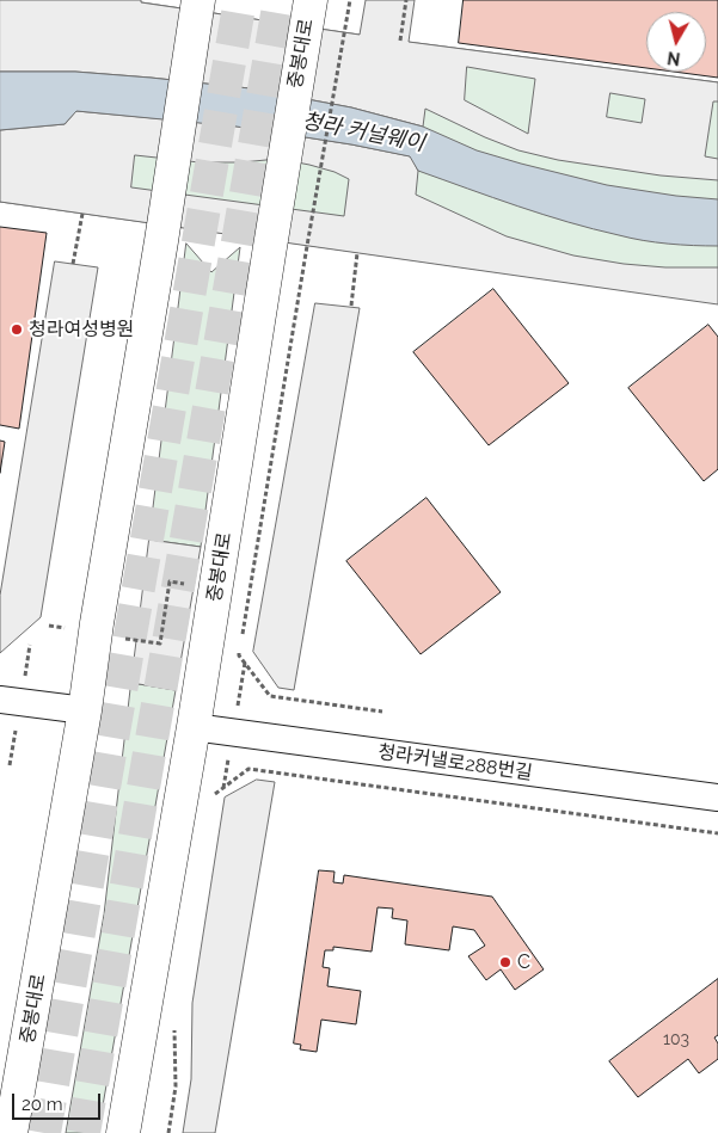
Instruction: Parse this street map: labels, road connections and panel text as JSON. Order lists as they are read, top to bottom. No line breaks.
{"streets":{"main road":["중봉대로"],"street":["청라커낼로288번길"]},"crossings":[["중봉대로","청라커낼로288번길"]],"water":["청라 커널웨이"],"places":["청라여성병원","C"],"house_numbers":["103"],"scale_bar":"20 m","north":"bottom"}
